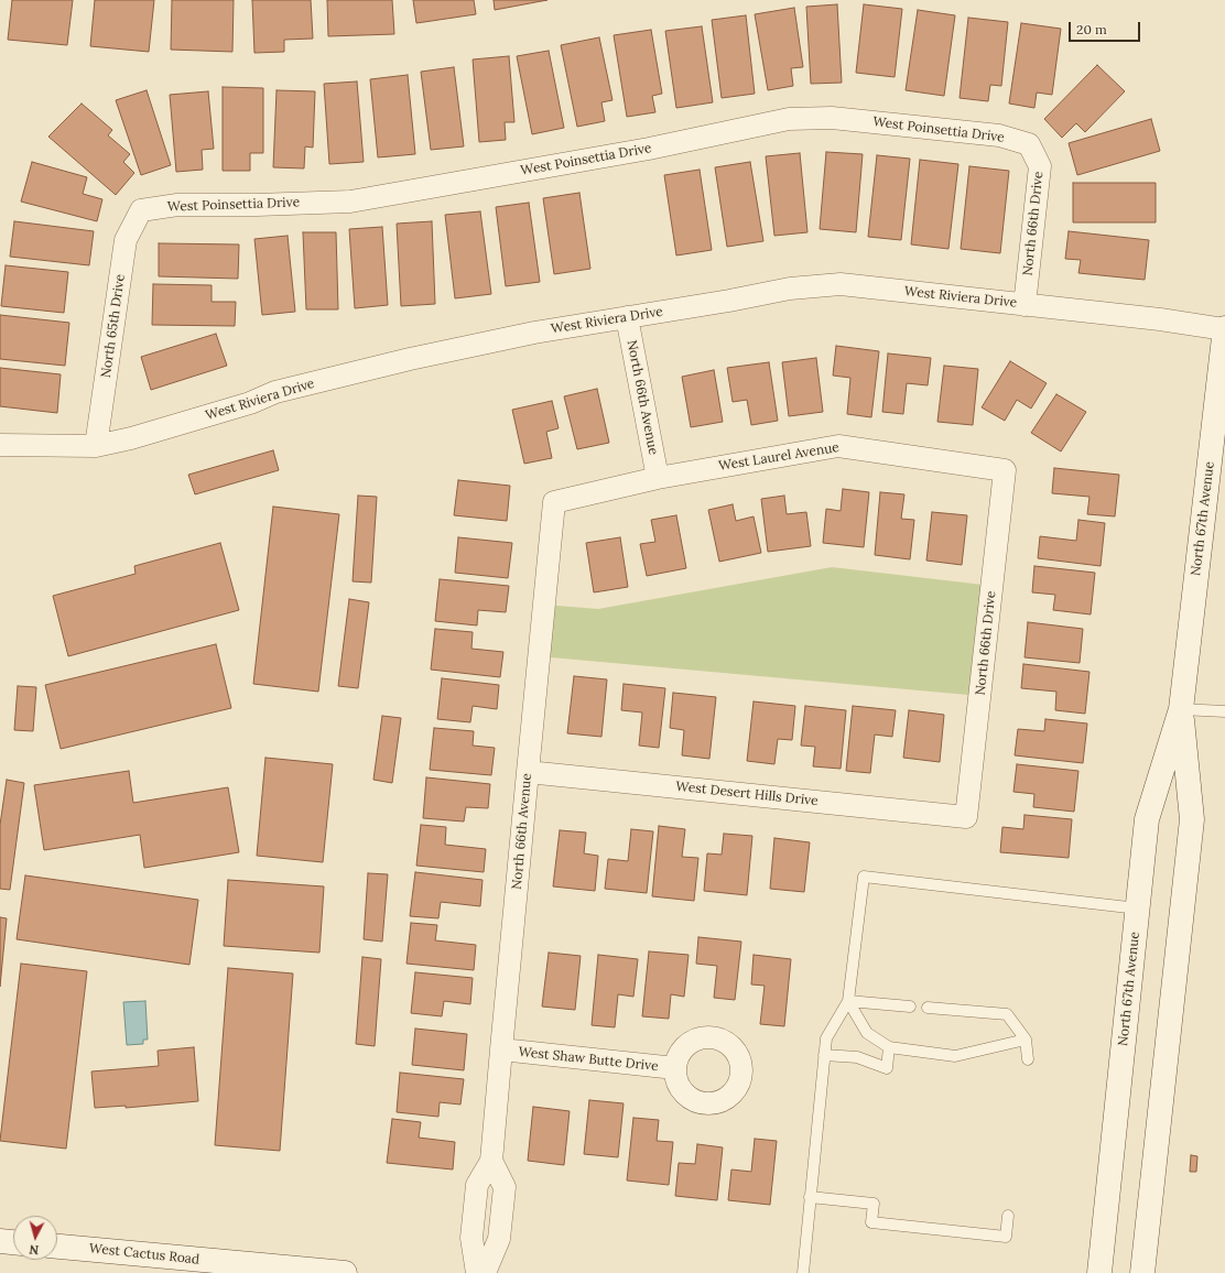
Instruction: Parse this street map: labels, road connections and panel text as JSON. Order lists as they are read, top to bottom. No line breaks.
{"streets":{"main road":["North 67th Avenue","West Cactus Road"],"street":["West Poinsettia Drive","North 66th Drive","West Riviera Drive","North 65th Drive","North 66th Avenue","West Laurel Avenue","West Desert Hills Drive","West Shaw Butte Drive"]},"crossings":[["West Poinsettia Drive","North 66th Drive"],["West Poinsettia Drive","North 65th Drive"],["North 66th Drive","West Riviera Drive"],["North 66th Drive","West Laurel Avenue"],["North 66th Drive","West Desert Hills Drive"],["West Riviera Drive","North 65th Drive"],["West Riviera Drive","North 66th Avenue"],["West Riviera Drive","North 67th Avenue"],["North 66th Avenue","West Laurel Avenue"],["North 66th Avenue","West Desert Hills Drive"],["North 66th Avenue","West Shaw Butte Drive"]],"scale_bar":"20 m","north":"bottom"}
